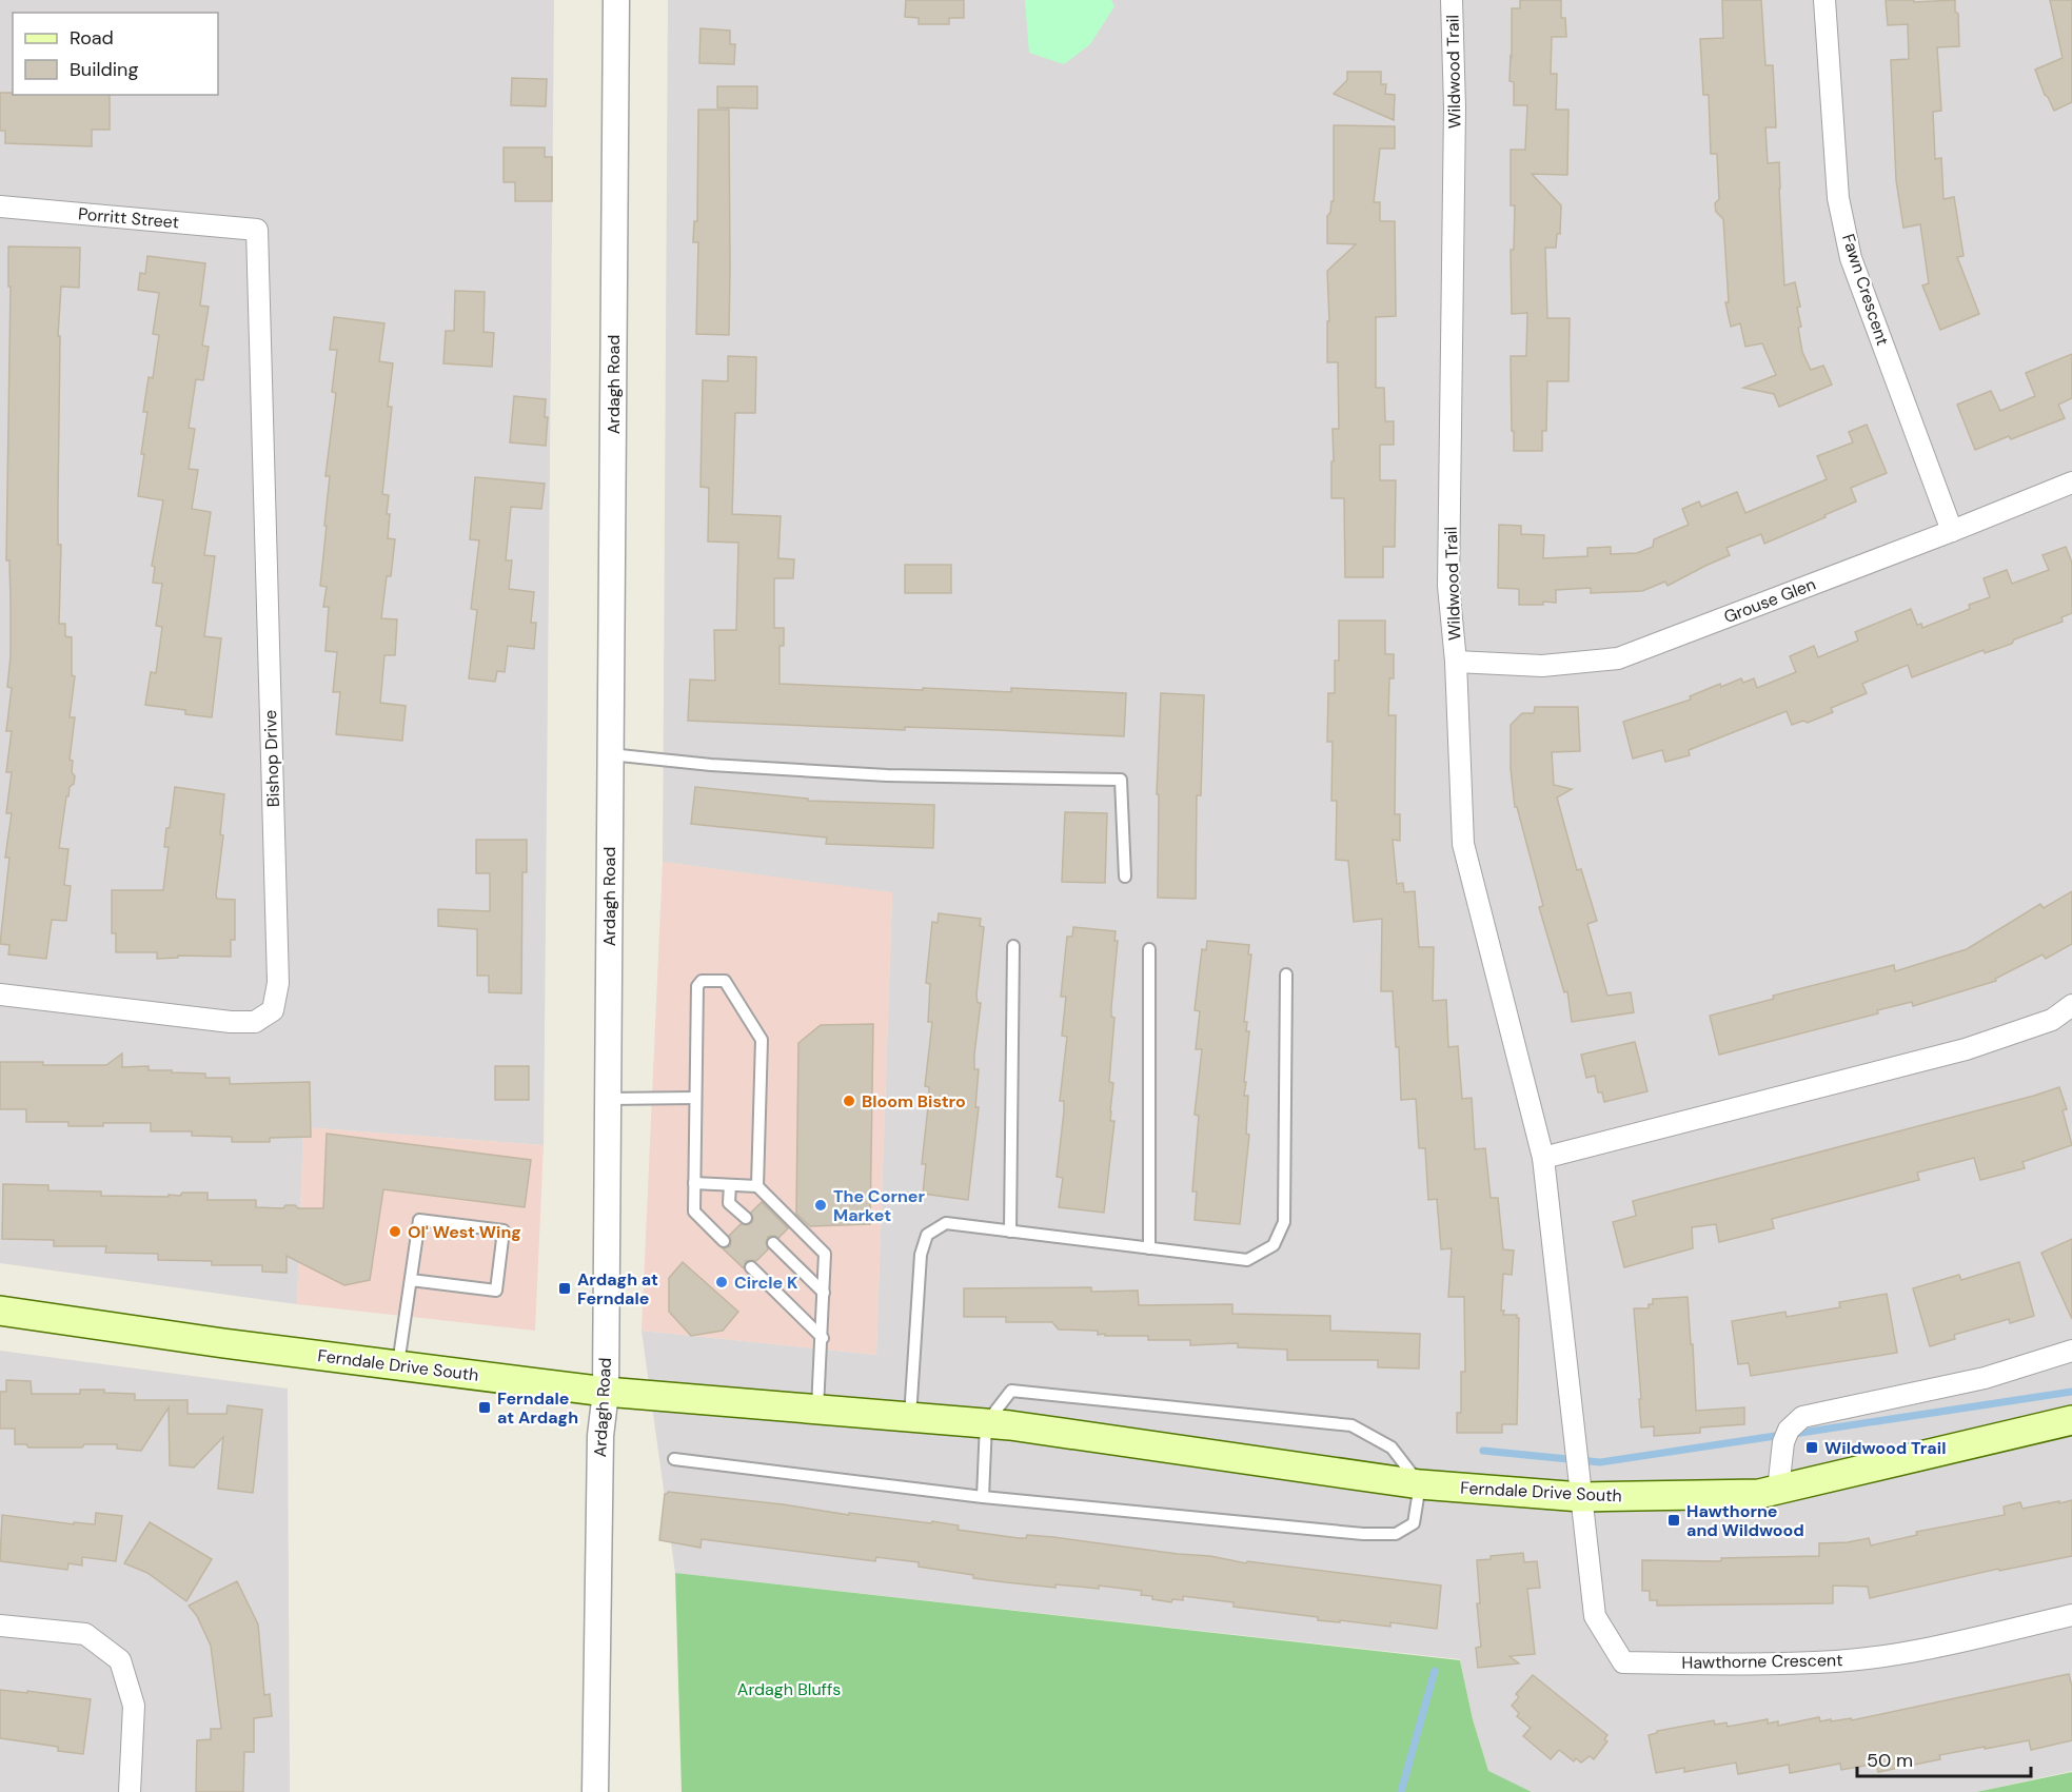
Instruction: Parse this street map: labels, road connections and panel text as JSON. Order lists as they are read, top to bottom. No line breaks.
{"streets":{"main road":["Ferndale Drive South"],"street":["Wildwood Trail","Porritt Street","Fawn Crescent","Ardagh Road","Grouse Glen","Bishop Drive","Hawthorne Crescent"]},"crossings":[["Wildwood Trail","Grouse Glen"],["Wildwood Trail","Ferndale Drive South"],["Wildwood Trail","Hawthorne Crescent"],["Porritt Street","Bishop Drive"],["Fawn Crescent","Grouse Glen"],["Ardagh Road","Ferndale Drive South"],["Ferndale Drive South","Hawthorne Crescent"]],"parks":["Ardagh Bluffs"],"places":{"other":["Bloom Bistro","The Corner Market","Ol' West Wing","Circle K"],"transit":["Ardagh at Ferndale","Ferndale at Ardagh","Wildwood Trail","Hawthorne and Wildwood"]},"legend":["Road","Building"],"scale_bar":"50 m"}
